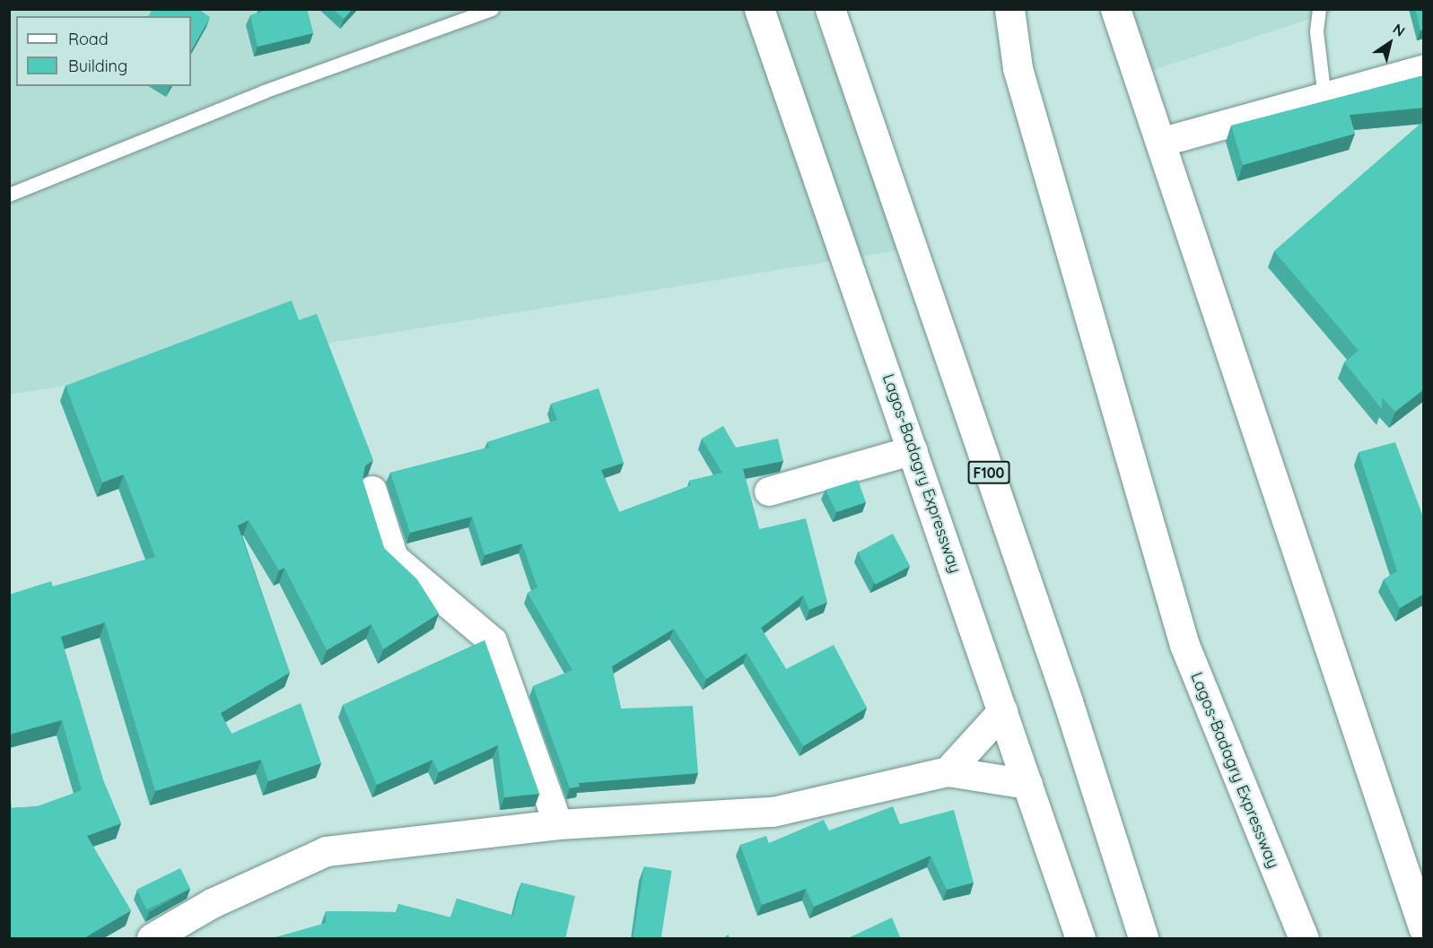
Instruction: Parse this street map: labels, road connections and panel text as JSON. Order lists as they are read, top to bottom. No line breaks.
{"streets":{"main road":["F100","Lagos-Badagry Expressway"]},"legend":["Road","Building"],"north":"top right"}
